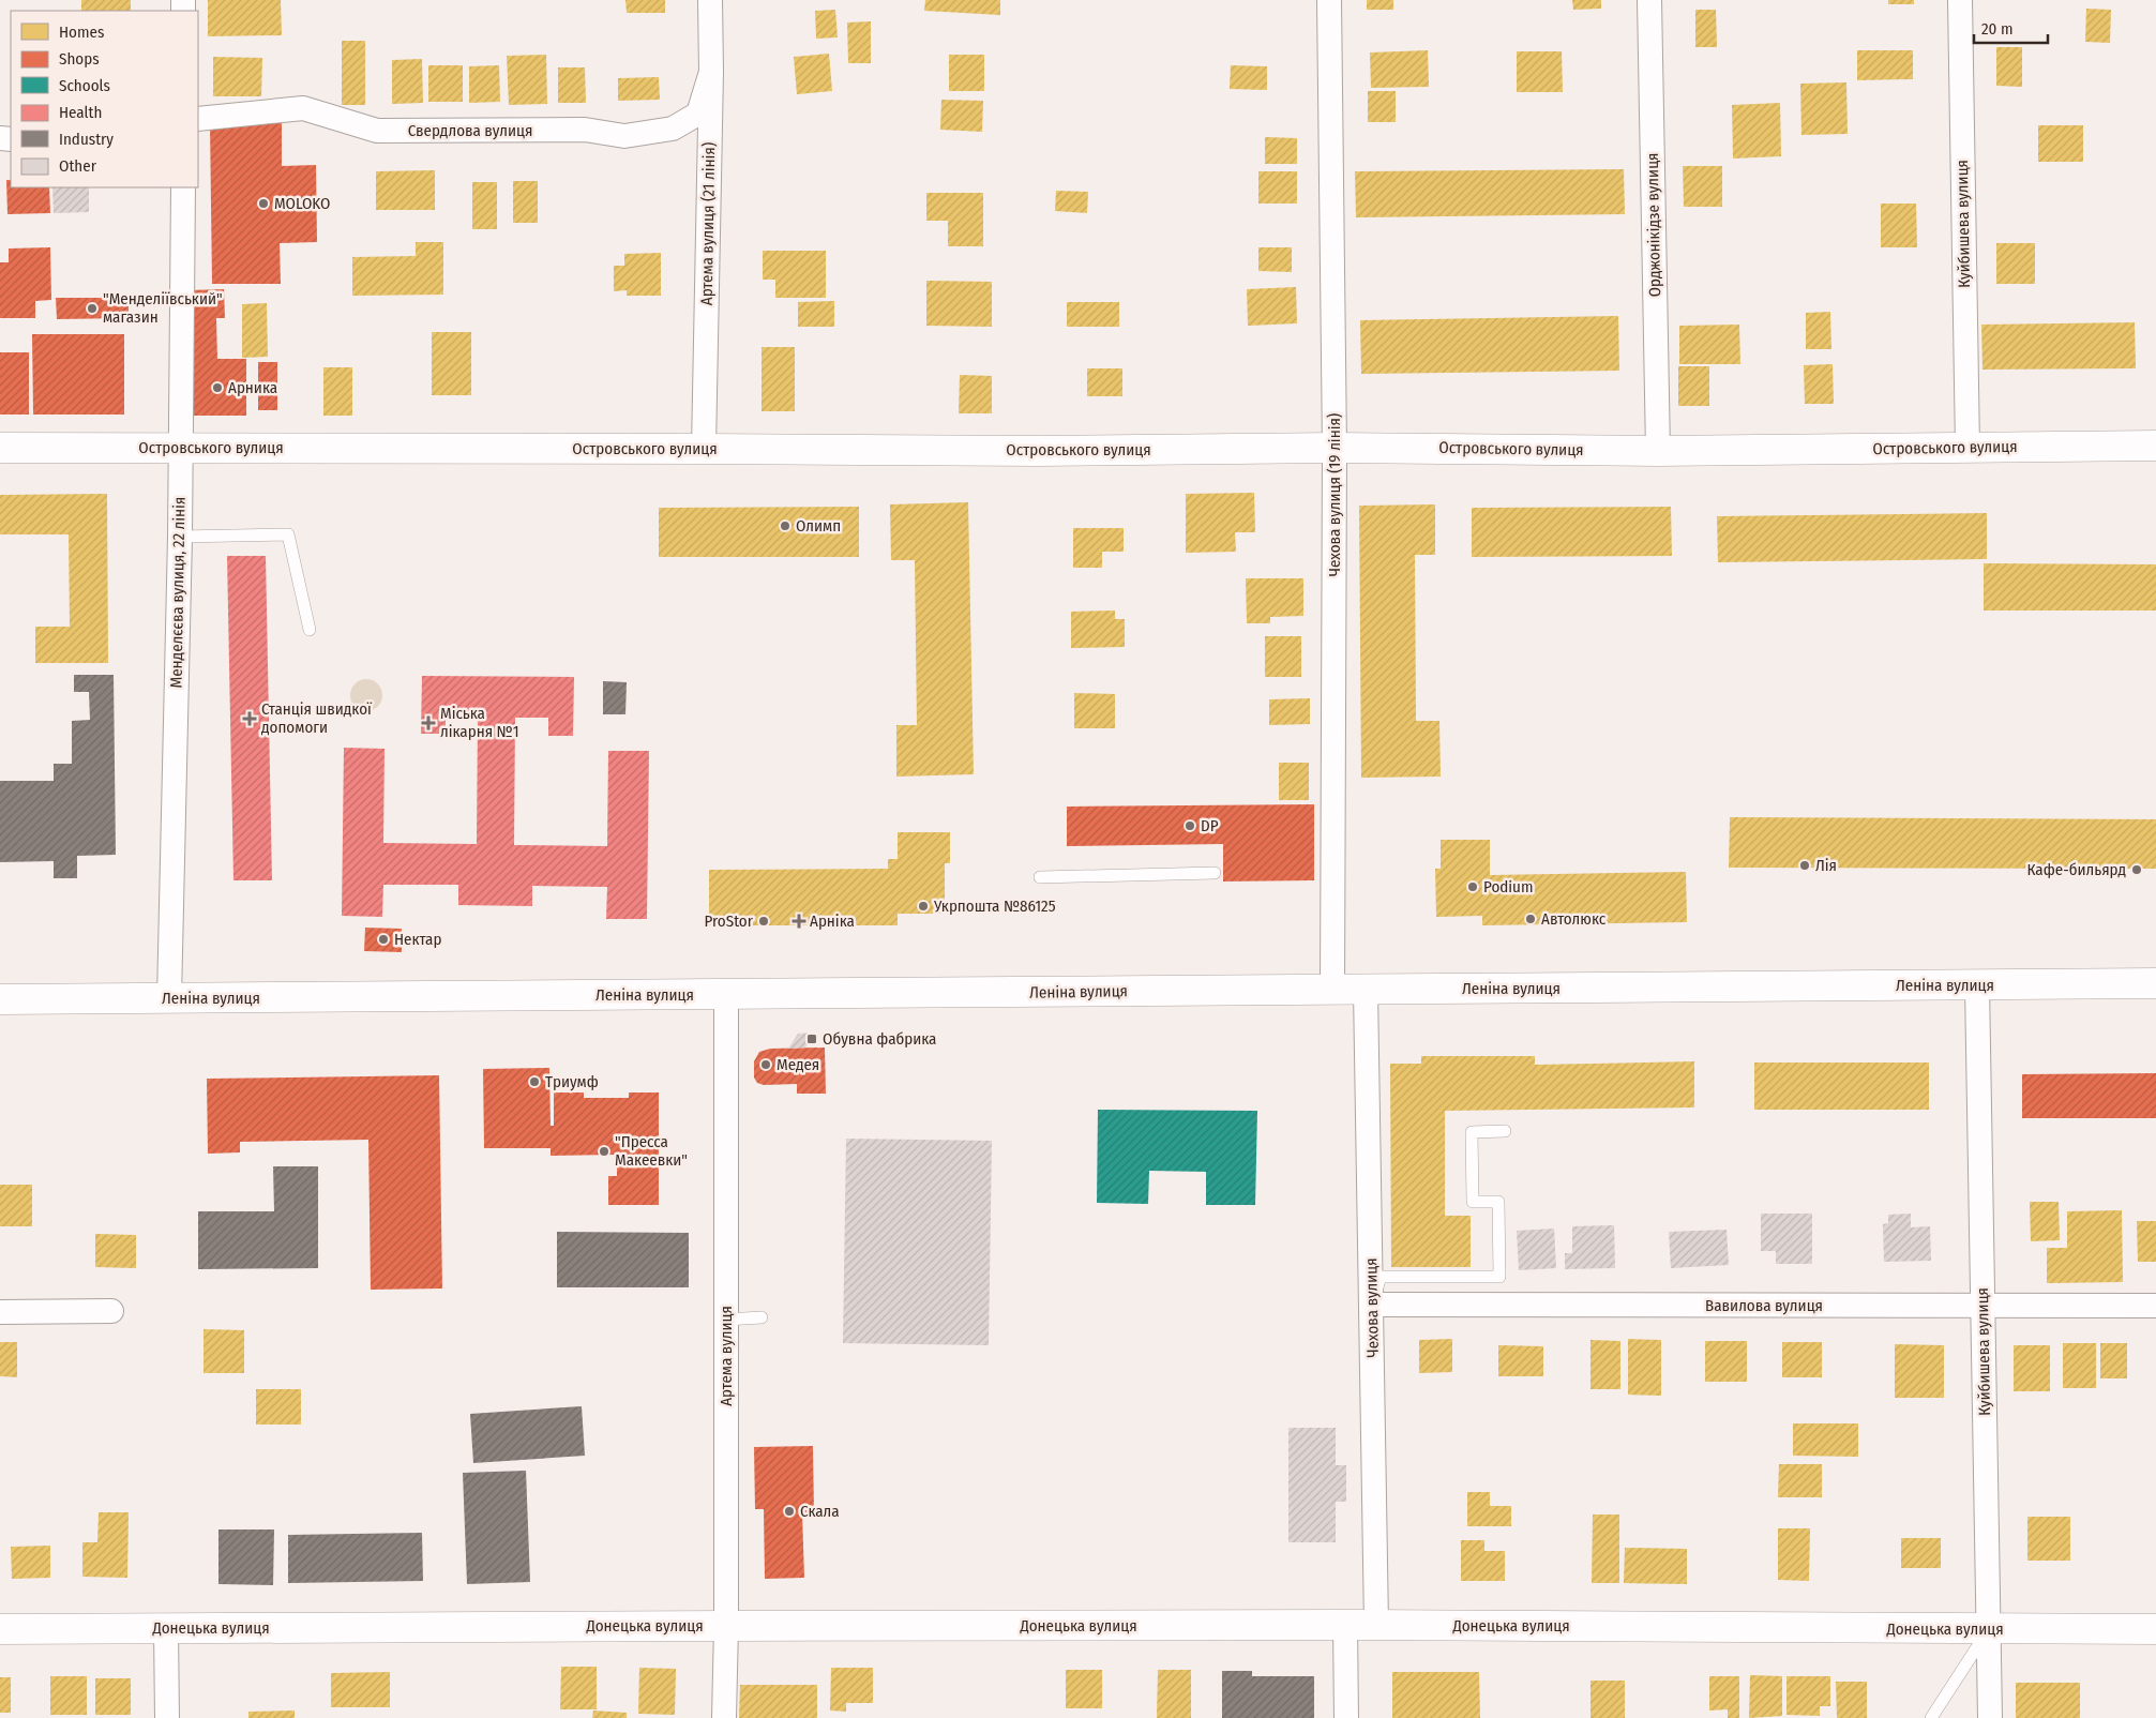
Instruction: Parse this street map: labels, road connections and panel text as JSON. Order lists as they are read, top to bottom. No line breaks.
{"streets":{"street":["Свердлова вулиця","Артема вулиця (21 лiнiя)","Куйбишева вулиця","Орджонікідзе вулиця","Островського вулиця","Чехова вулиця (19 лiнiя)","Менделєєва вулиця, 22 лінія","Леніна вулиця","Вавилова вулиця","Чехова вулиця","Артема вулиця","Донецька вулиця"]},"crossings":[["Свердлова вулиця","Артема вулиця (21 лiнiя)"],["Артема вулиця (21 лiнiя)","Островського вулиця"],["Куйбишева вулиця","Островського вулиця"],["Куйбишева вулиця","Леніна вулиця"],["Куйбишева вулиця","Вавилова вулиця"],["Куйбишева вулиця","Донецька вулиця"],["Орджонікідзе вулиця","Островського вулиця"],["Островського вулиця","Чехова вулиця (19 лiнiя)"],["Островського вулиця","Менделєєва вулиця, 22 лінія"],["Чехова вулиця (19 лiнiя)","Леніна вулиця"],["Менделєєва вулиця, 22 лінія","Леніна вулиця"],["Леніна вулиця","Чехова вулиця"],["Леніна вулиця","Артема вулиця"],["Вавилова вулиця","Чехова вулиця"],["Чехова вулиця","Донецька вулиця"],["Артема вулиця","Донецька вулиця"]],"places":{"other":["MOLOKO","\"Менделіївський\" магазин","Арника","Олимп","DP","Лія","Кафе-бильярд","Podium","Укрпошта №86125","Автолюкс","ProStor","Нектар","Медея","Триумф","\"Пресса Макеевки\"","Скала"],"health":["Станція швидкої допомоги","Міська лікарня №1","Арніка"],"transit":["Обувна фабрика"]},"legend":["Homes","Shops","Schools","Health","Industry","Other"],"scale_bar":"20 m"}
